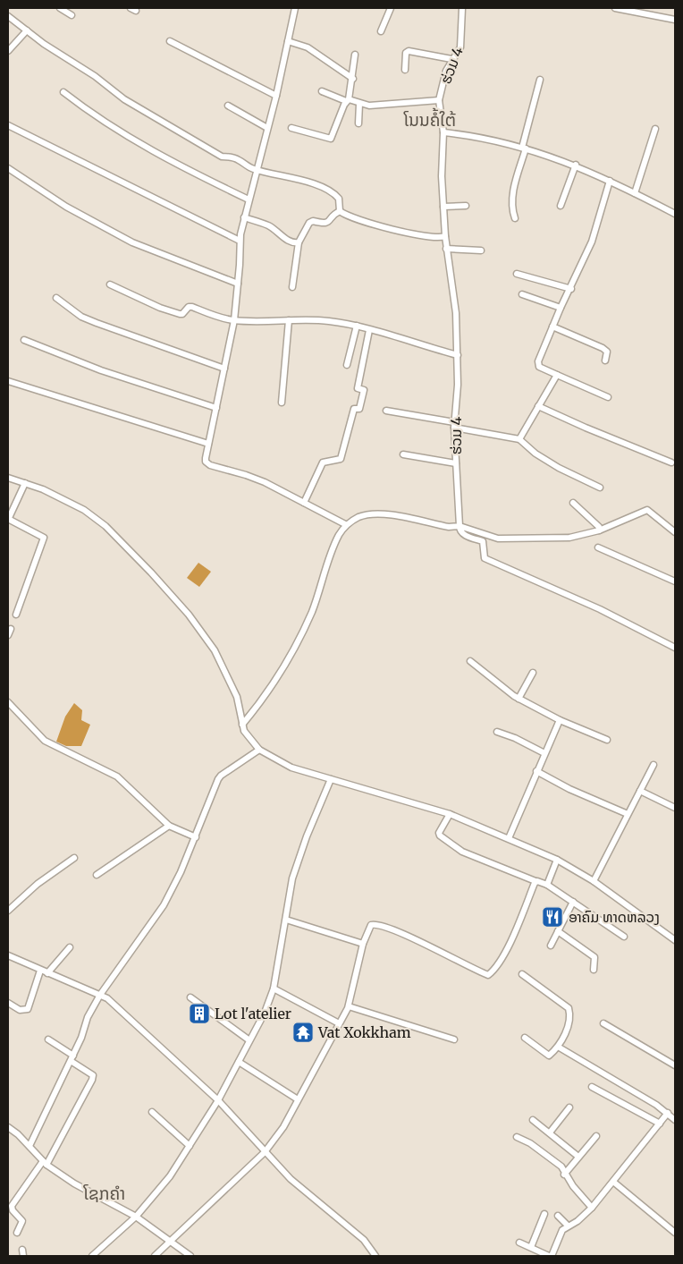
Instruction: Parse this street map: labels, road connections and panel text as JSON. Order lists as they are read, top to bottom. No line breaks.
{"streets":{"street":["ຮ່ວມ 4"]},"districts":["ໂນນຄໍ້ໃຕ້","ໂຊກຄຳ"],"places":{"restaurant":["ອາຄົມ ທາດຫລວງ"],"building":["Lot l'atelier"],"temple":["Vat Xokkham"]}}
